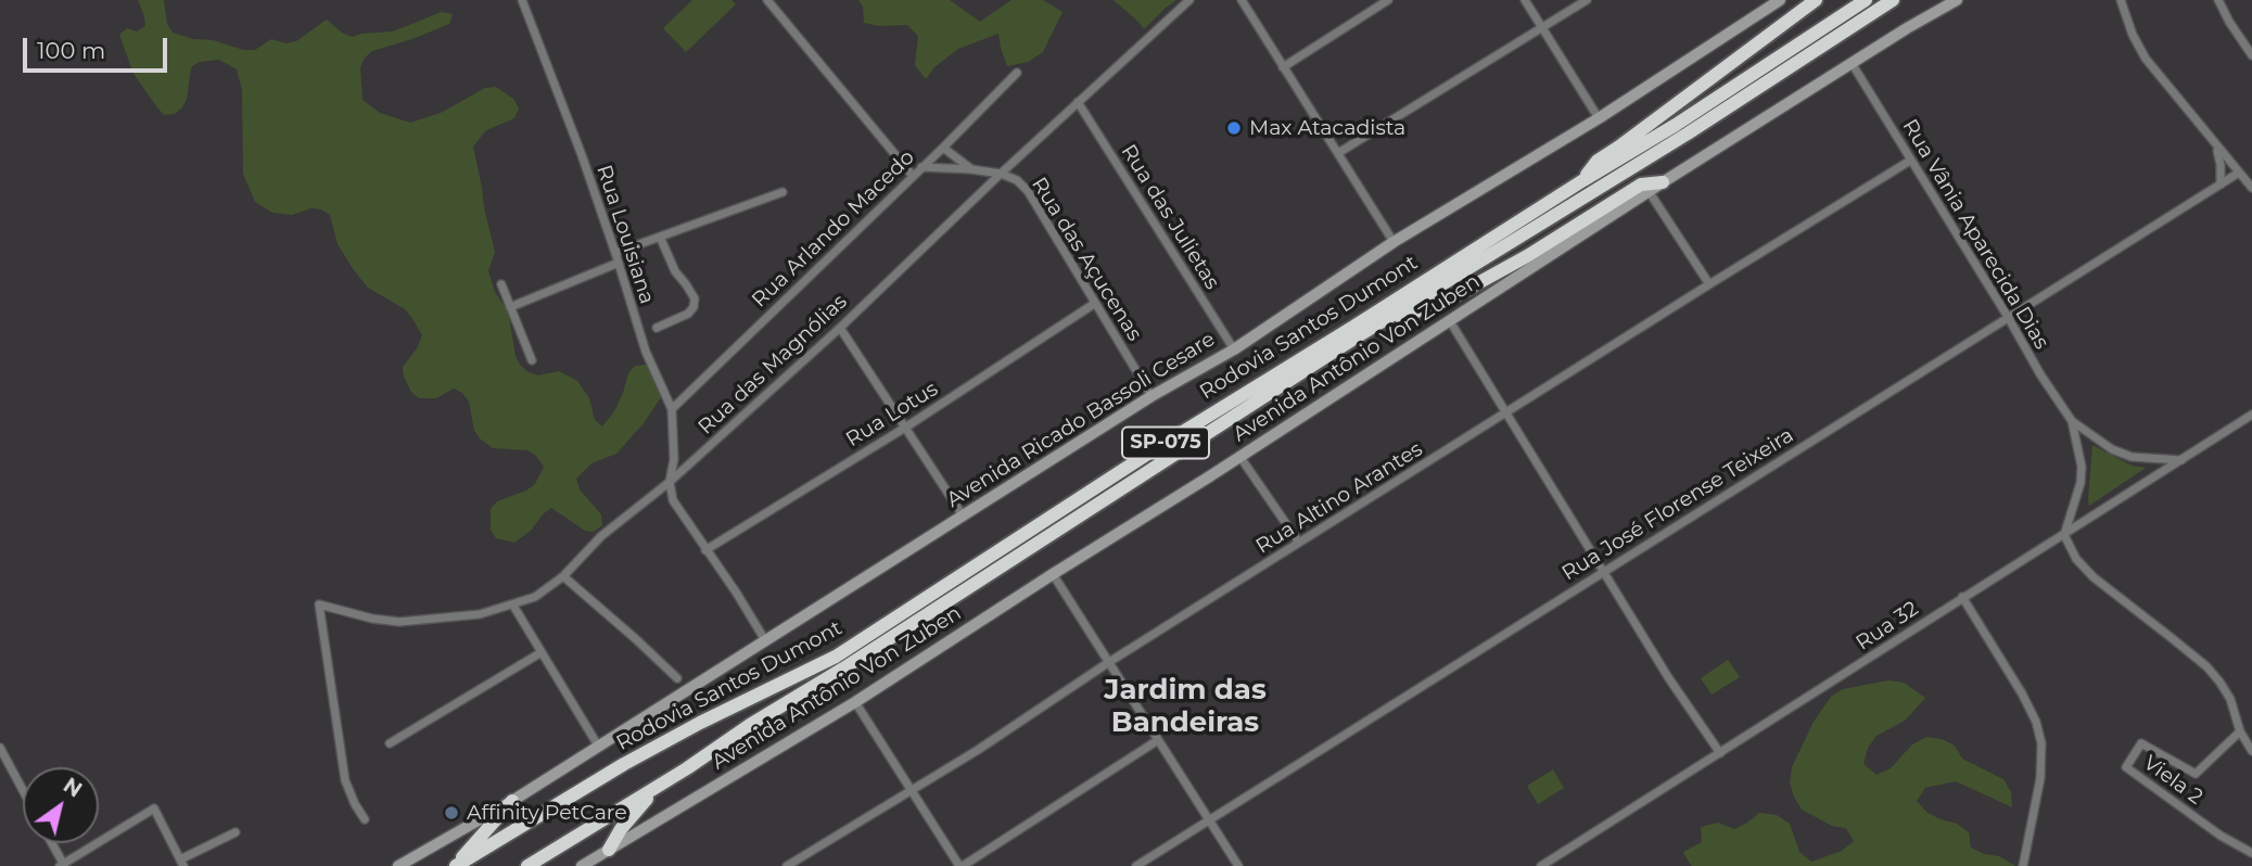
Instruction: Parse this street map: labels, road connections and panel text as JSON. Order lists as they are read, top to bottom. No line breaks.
{"streets":{"highway":["Rodovia Santos Dumont","SP-075"],"street":["Rua das Julietas","Rua Arlando Macedo","Rua Louisiana","Rua Vânia Aparecida Dias","Rua das Açucenas","Avenida Antônio Von Zuben","Rua das Magnólias","Rua Lotus","Avenida Ricado Bassoli Cesare","Rua Altino Arantes","Rua José Florense Teixeira","Rua 32","Viela 2"]},"crossings":[["Rua das Julietas","Rua das Magnólias"],["Rua das Julietas","Avenida Ricado Bassoli Cesare"],["Rua Arlando Macedo","Rua Louisiana"],["Rua Arlando Macedo","Rua das Açucenas"],["Rua Louisiana","Rua das Magnólias"],["Rua Vânia Aparecida Dias","Avenida Antônio Von Zuben"],["Rua Vânia Aparecida Dias","Rua Altino Arantes"],["Rua Vânia Aparecida Dias","Rua José Florense Teixeira"],["Rua Vânia Aparecida Dias","Rua 32"],["Rua das Açucenas","Rua das Magnólias"],["Rua das Açucenas","Rua Lotus"],["Rua das Açucenas","Avenida Ricado Bassoli Cesare"]],"districts":["Jardim das Bandeiras"],"places":["Max Atacadista","Affinity PetCare"],"scale_bar":"100 m","north":"top right"}
